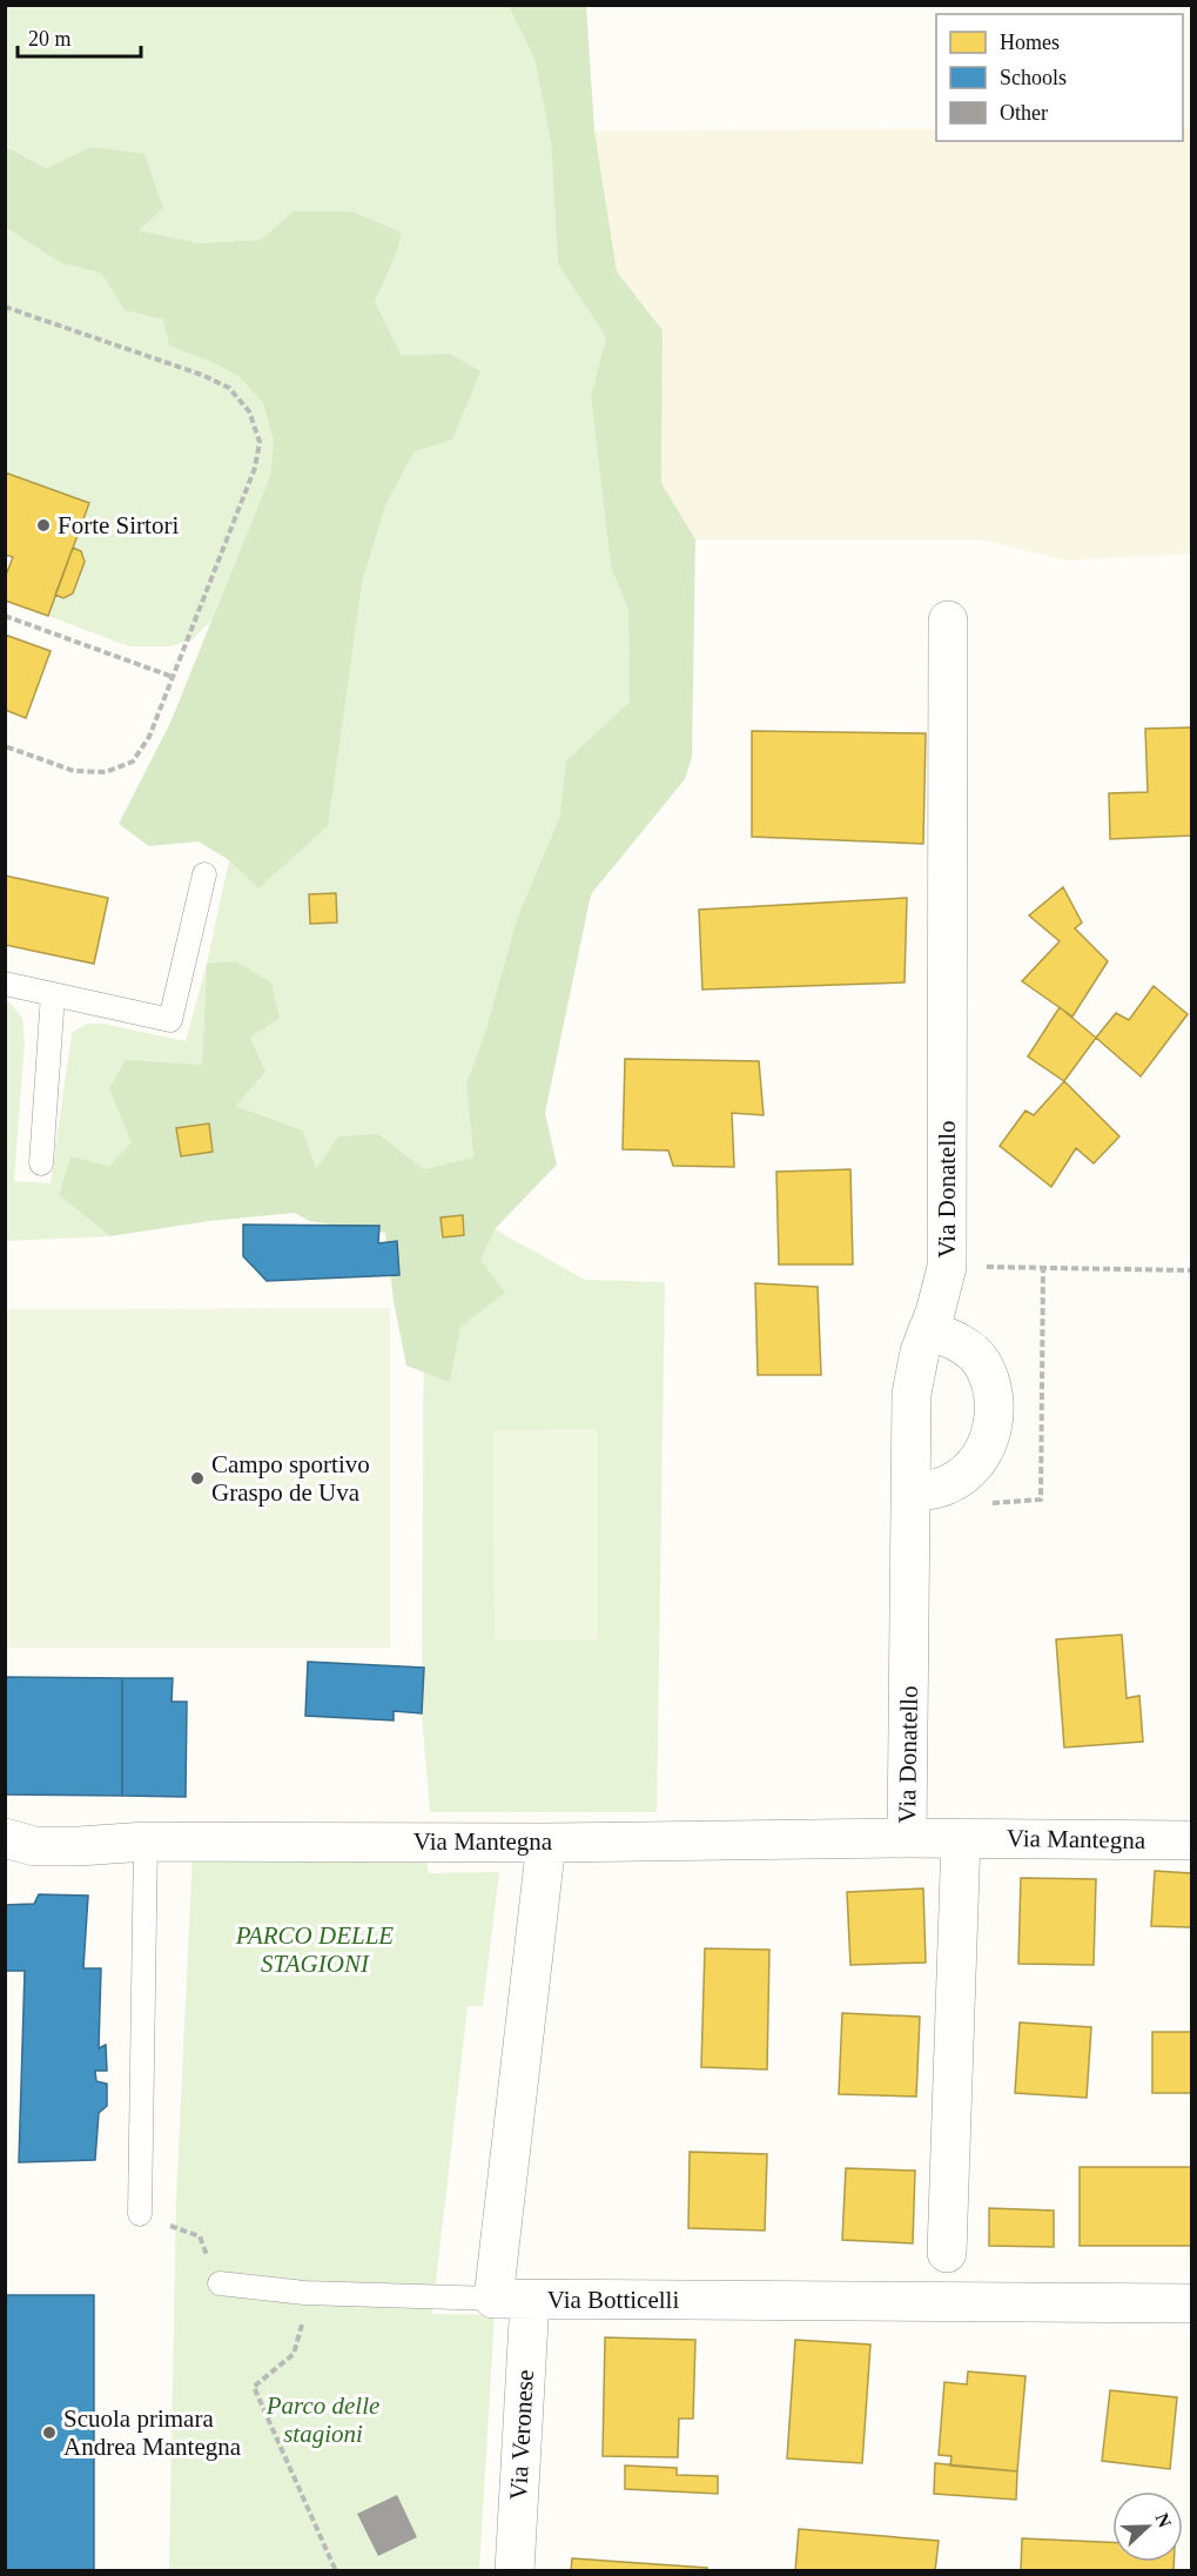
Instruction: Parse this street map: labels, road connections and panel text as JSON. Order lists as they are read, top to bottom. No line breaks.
{"streets":{"street":["Via Donatello","Via Mantegna","Via Botticelli","Via Veronese"]},"crossings":[["Via Donatello","Via Mantegna"],["Via Botticelli","Via Veronese"]],"parks":["PARCO DELLE STAGIONI","Parco delle stagioni"],"places":["Forte Sirtori","Campo sportivo Graspo de Uva","Scuola primara Andrea Mantegna"],"legend":["Homes","Schools","Other"],"scale_bar":"20 m","north":"right"}
